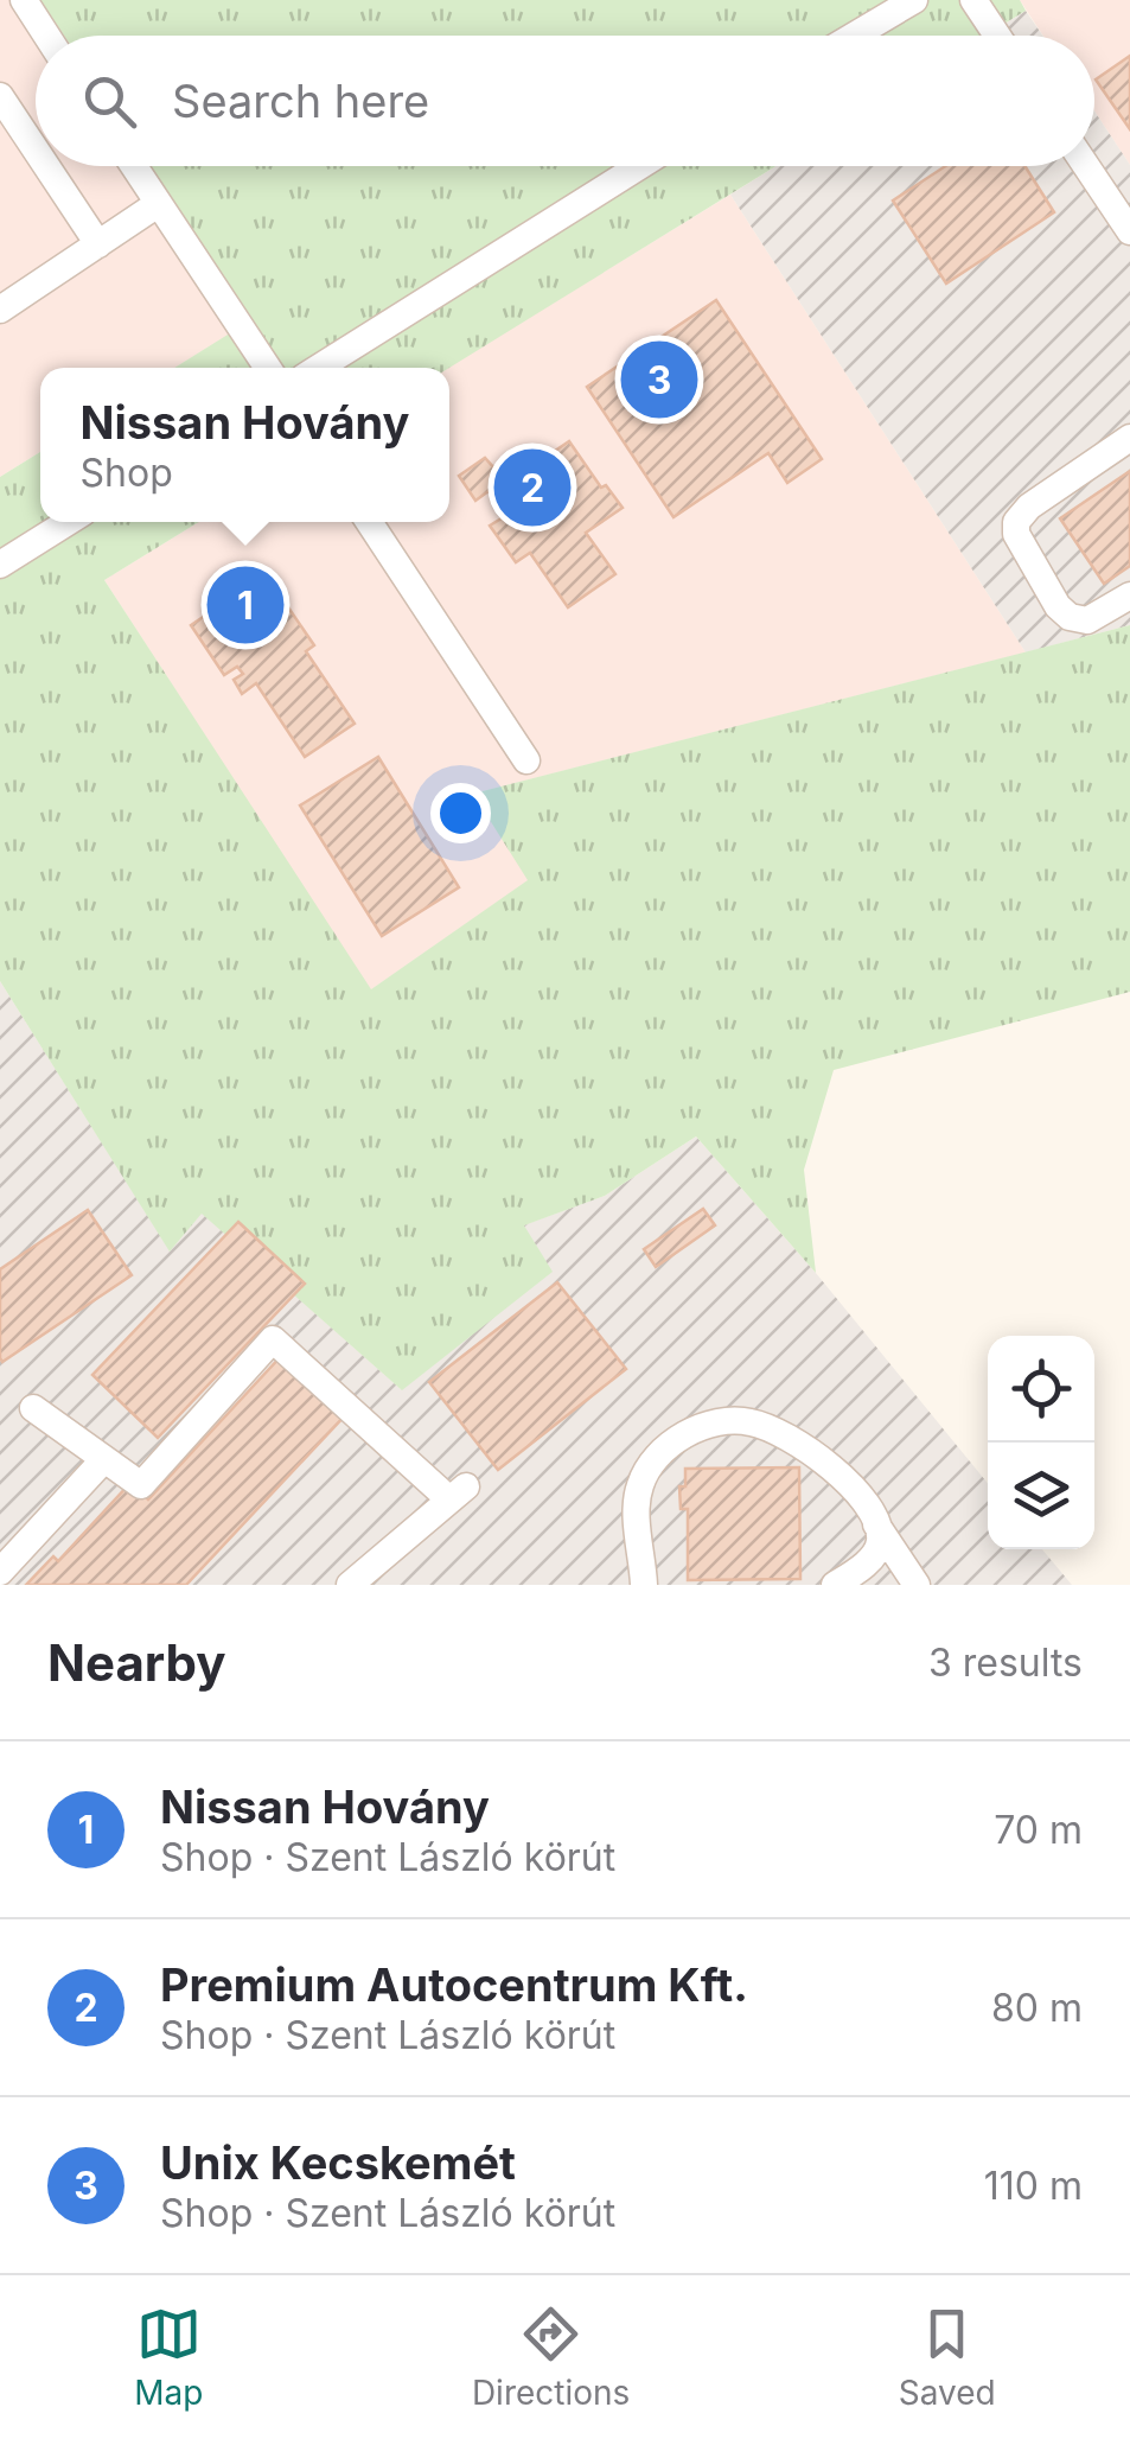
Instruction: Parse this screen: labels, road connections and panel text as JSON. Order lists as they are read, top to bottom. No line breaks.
{"page":{"search":"Search here","pins":["3","2","1"],"popup":["Nissan Hovány","Shop"],"heading":["Nearby","3 results"],"list":[{"mark":"1","name":"Nissan Hovány","note":"Shop · Szent László körút","value":"70 m"},{"mark":"2","name":"Premium Autocentrum Kft.","note":"Shop · Szent László körút","value":"80 m"},{"mark":"3","name":"Unix Kecskemét","note":"Shop · Szent László körút","value":"110 m"}],"nav":["Map","Directions","Saved"]}}
